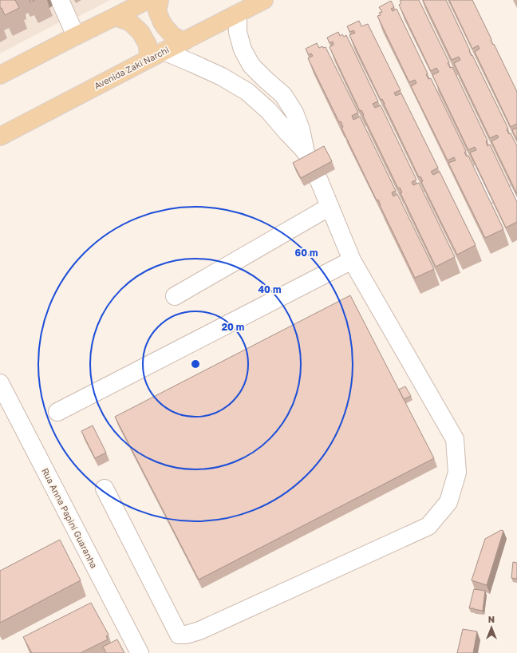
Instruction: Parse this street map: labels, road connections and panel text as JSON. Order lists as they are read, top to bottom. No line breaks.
{"streets":{"main road":["Avenida Zaki Narchi"],"street":["Rua Anna Papini Guaranha"]},"north":"top","rings":["60 m","40 m","20 m"]}
